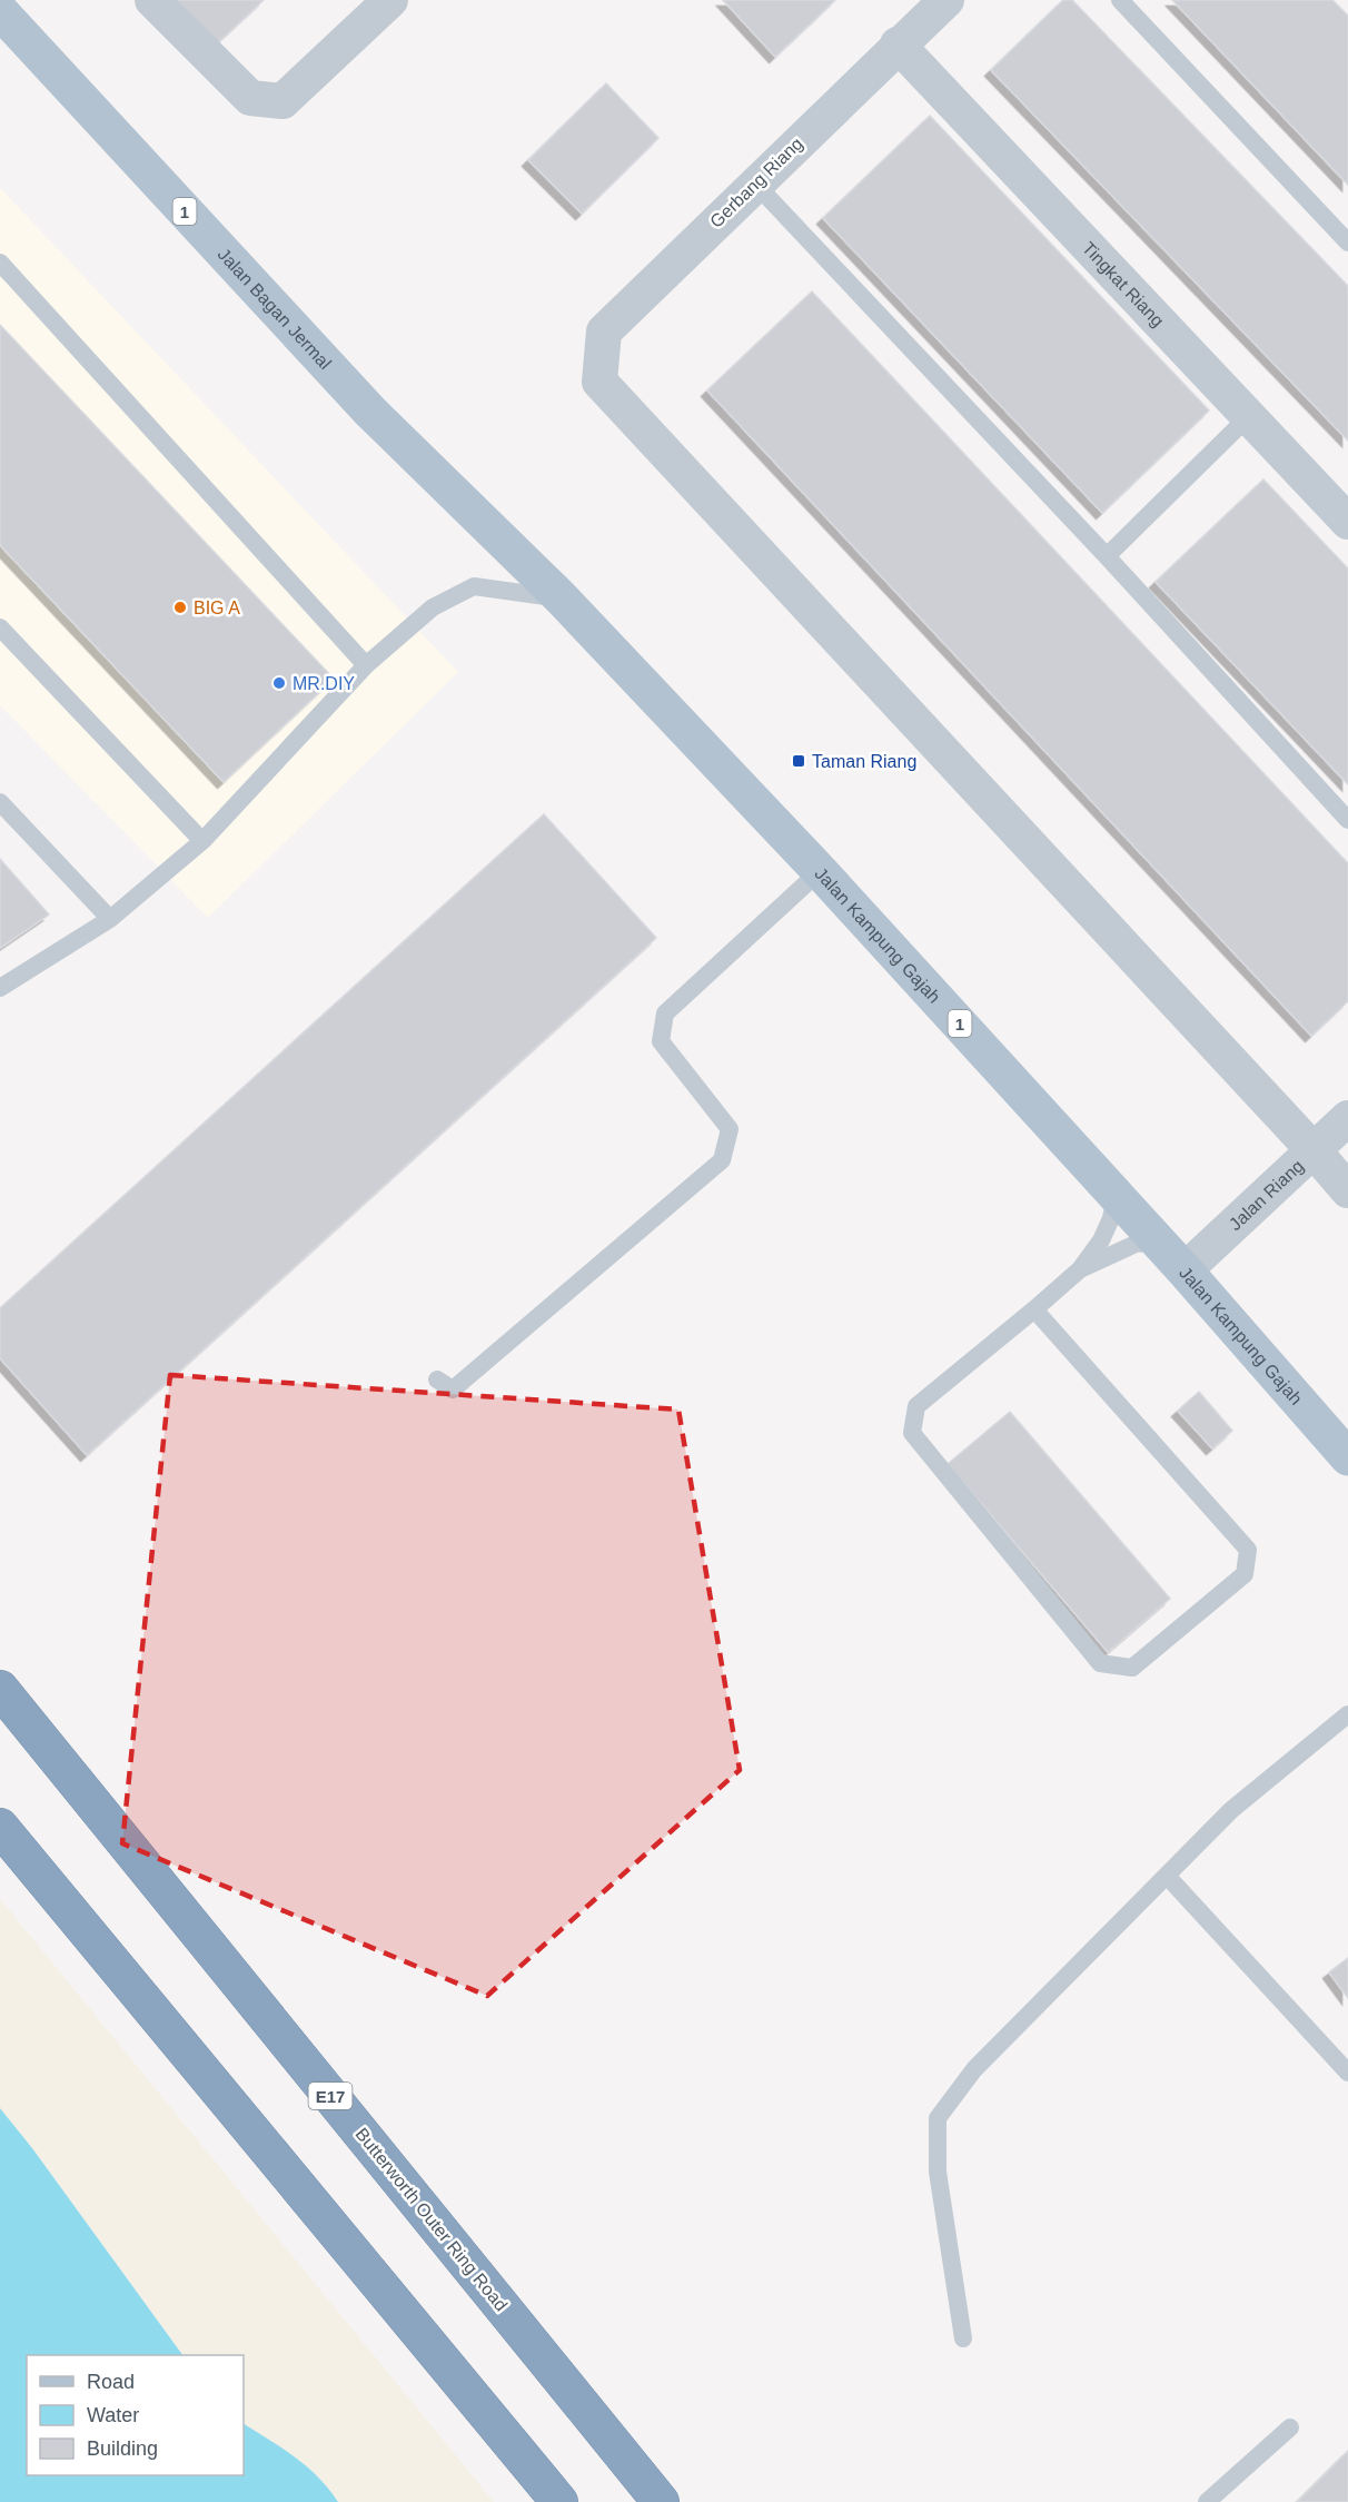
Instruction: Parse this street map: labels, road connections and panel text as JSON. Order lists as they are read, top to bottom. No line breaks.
{"streets":{"highway":["E17","Butterworth Outer Ring Road"],"main road":["1","Jalan Bagan Jermal","Jalan Kampung Gajah"],"street":["Gerbang Riang","Tingkat Riang","Jalan Riang"]},"crossings":[["Gerbang Riang","Tingkat Riang"],["Gerbang Riang","Jalan Riang"],["Jalan Bagan Jermal","Jalan Kampung Gajah"],["Jalan Kampung Gajah","Jalan Riang"]],"places":{"other":["BIG A","MR.DIY"],"transit":["Taman Riang"]},"legend":["Road","Water","Building"]}
